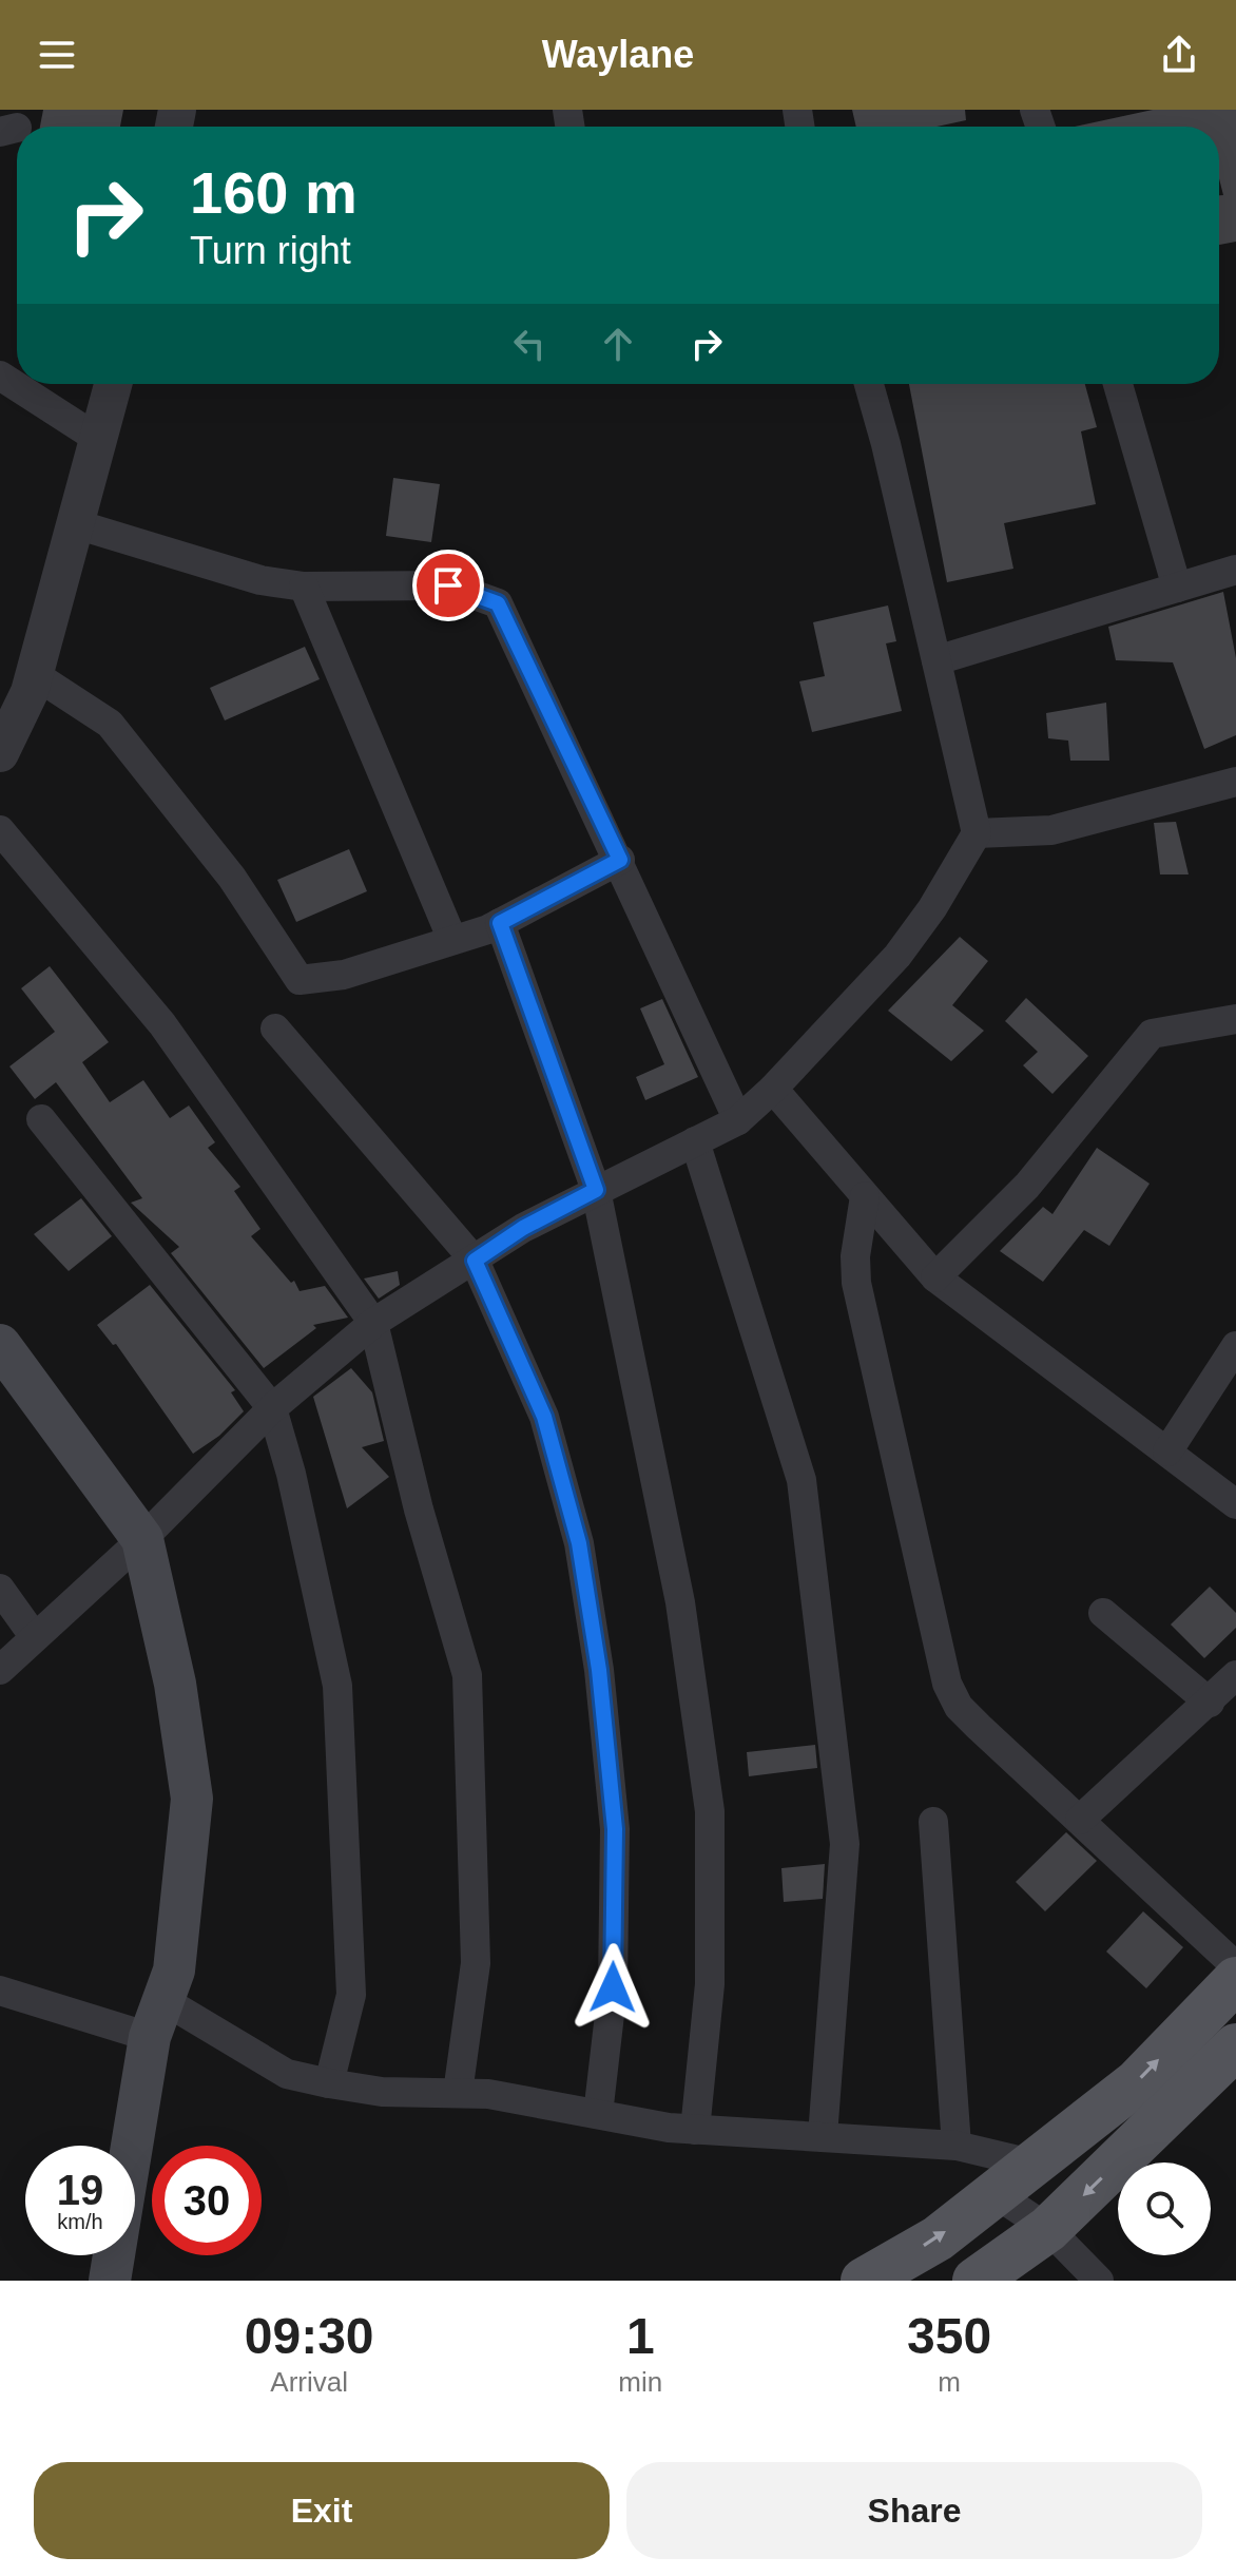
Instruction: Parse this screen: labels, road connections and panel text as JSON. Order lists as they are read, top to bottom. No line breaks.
{"page":{"header":"Waylane","turn":["160 m","Turn right"],"speed":"19 km/h","limit":"30","eta":["09:30","Arrival","1","min","350","m"],"buttons":["Exit","Share"]}}
